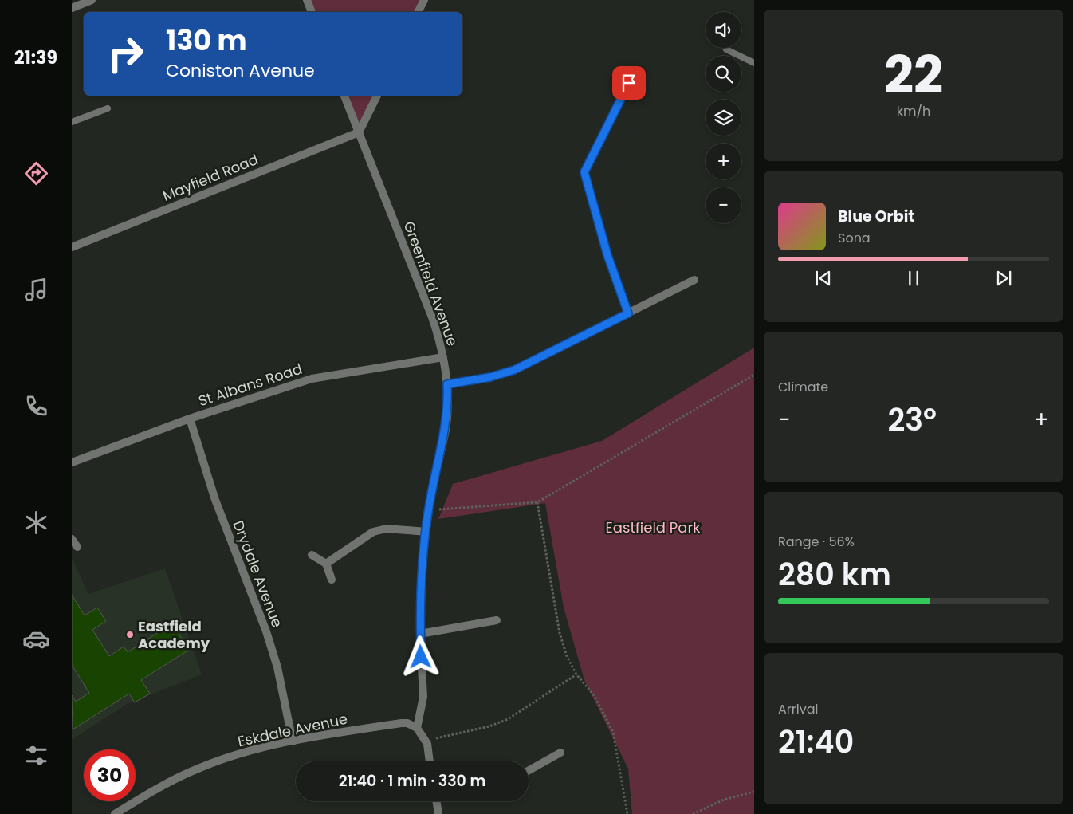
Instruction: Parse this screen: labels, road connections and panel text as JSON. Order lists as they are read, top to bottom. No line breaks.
{"streets":{"street":["Mayfield Road","Greenfield Avenue","St Albans Road","Drydale Avenue","Eskdale Avenue"]},"crossings":[["Mayfield Road","Greenfield Avenue"],["Greenfield Avenue","St Albans Road"],["St Albans Road","Drydale Avenue"],["Drydale Avenue","Eskdale Avenue"]],"parks":["Eastfield Park"],"places":["Eastfield Academy"],"page":{"tabs":"21:39","tile":[["22","km/h"],"Climate",["Range · 56%","280 km"],["Arrival","21:40"]],"map_buttons":["+","−"],"turn":["130 m","Coniston Avenue"],"song":["Blue Orbit","Sona"],"heat":["−","23°","+"],"limit":"30","trip":"21:40 · 1 min · 330 m"}}
